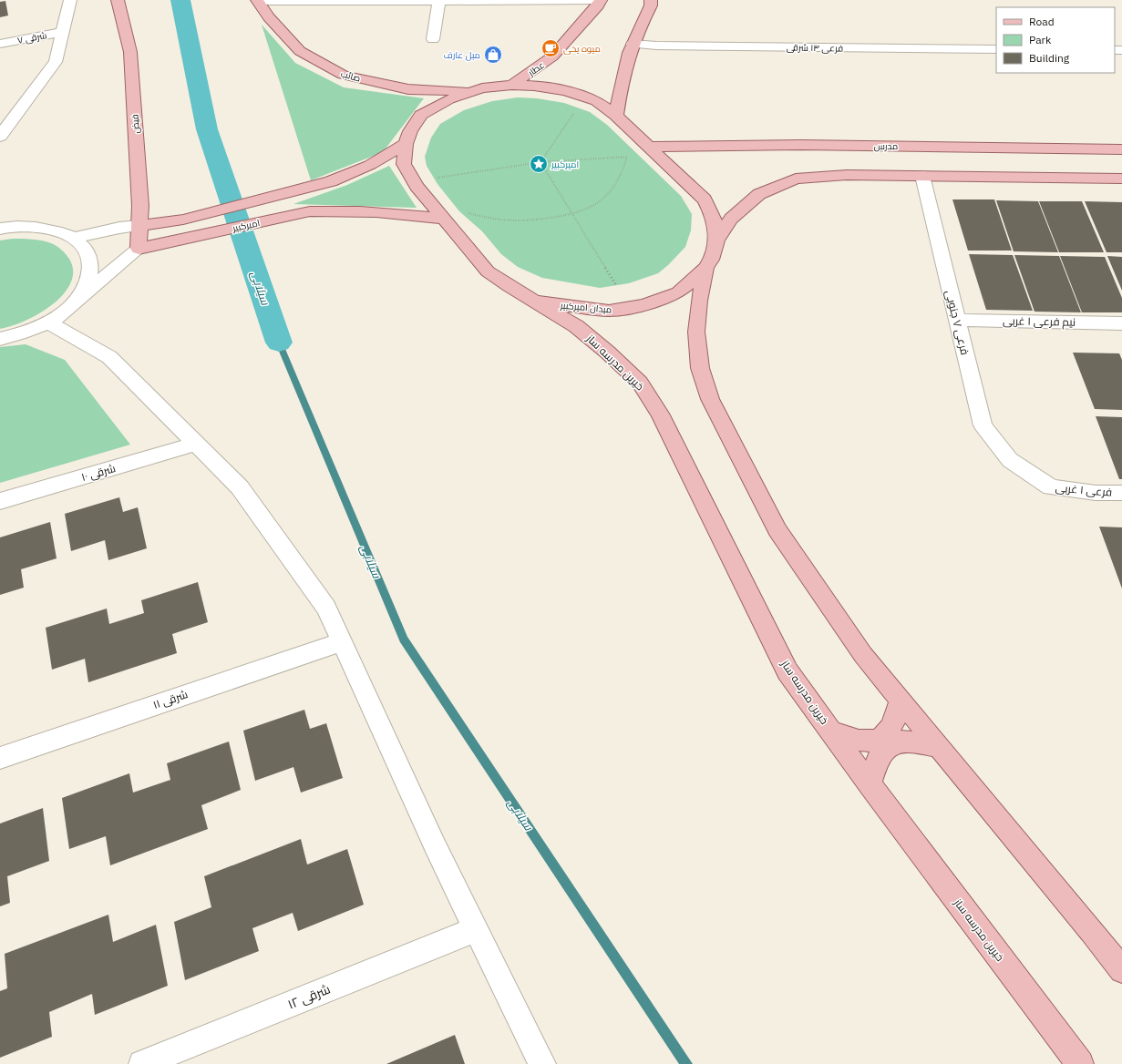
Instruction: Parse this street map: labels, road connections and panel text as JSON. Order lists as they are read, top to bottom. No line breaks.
{"streets":{"main road":["عطار","صائب","فیض","مدرس","امیرکبیر","میدان امیرکبیر","خیرین مدرسه ساز"],"street":["۷ شرقی","فرعی ۱۴ شرقی","نیم فرعی ۱ غربی","فرعی ۷ جنوبی","۱۰ شرقی","فرعی ۱ غربی","۱۱ شرقی","۱۲ شرقی"]},"crossings":[["عطار","میدان امیرکبیر"],["صائب","میدان امیرکبیر"],["فیض","امیرکبیر"],["مدرس","میدان امیرکبیر"],["امیرکبیر","میدان امیرکبیر"],["میدان امیرکبیر","خیرین مدرسه ساز"],["نیم فرعی ۱ غربی","فرعی ۷ جنوبی"],["فرعی ۷ جنوبی","فرعی ۱ غربی"]],"water":["سیلابی"],"places":{"cafe":["میوه یخی"],"shop":["مبل عارف"],"place":["امیرکبیر"]},"legend":["Road","Park","Building"]}
